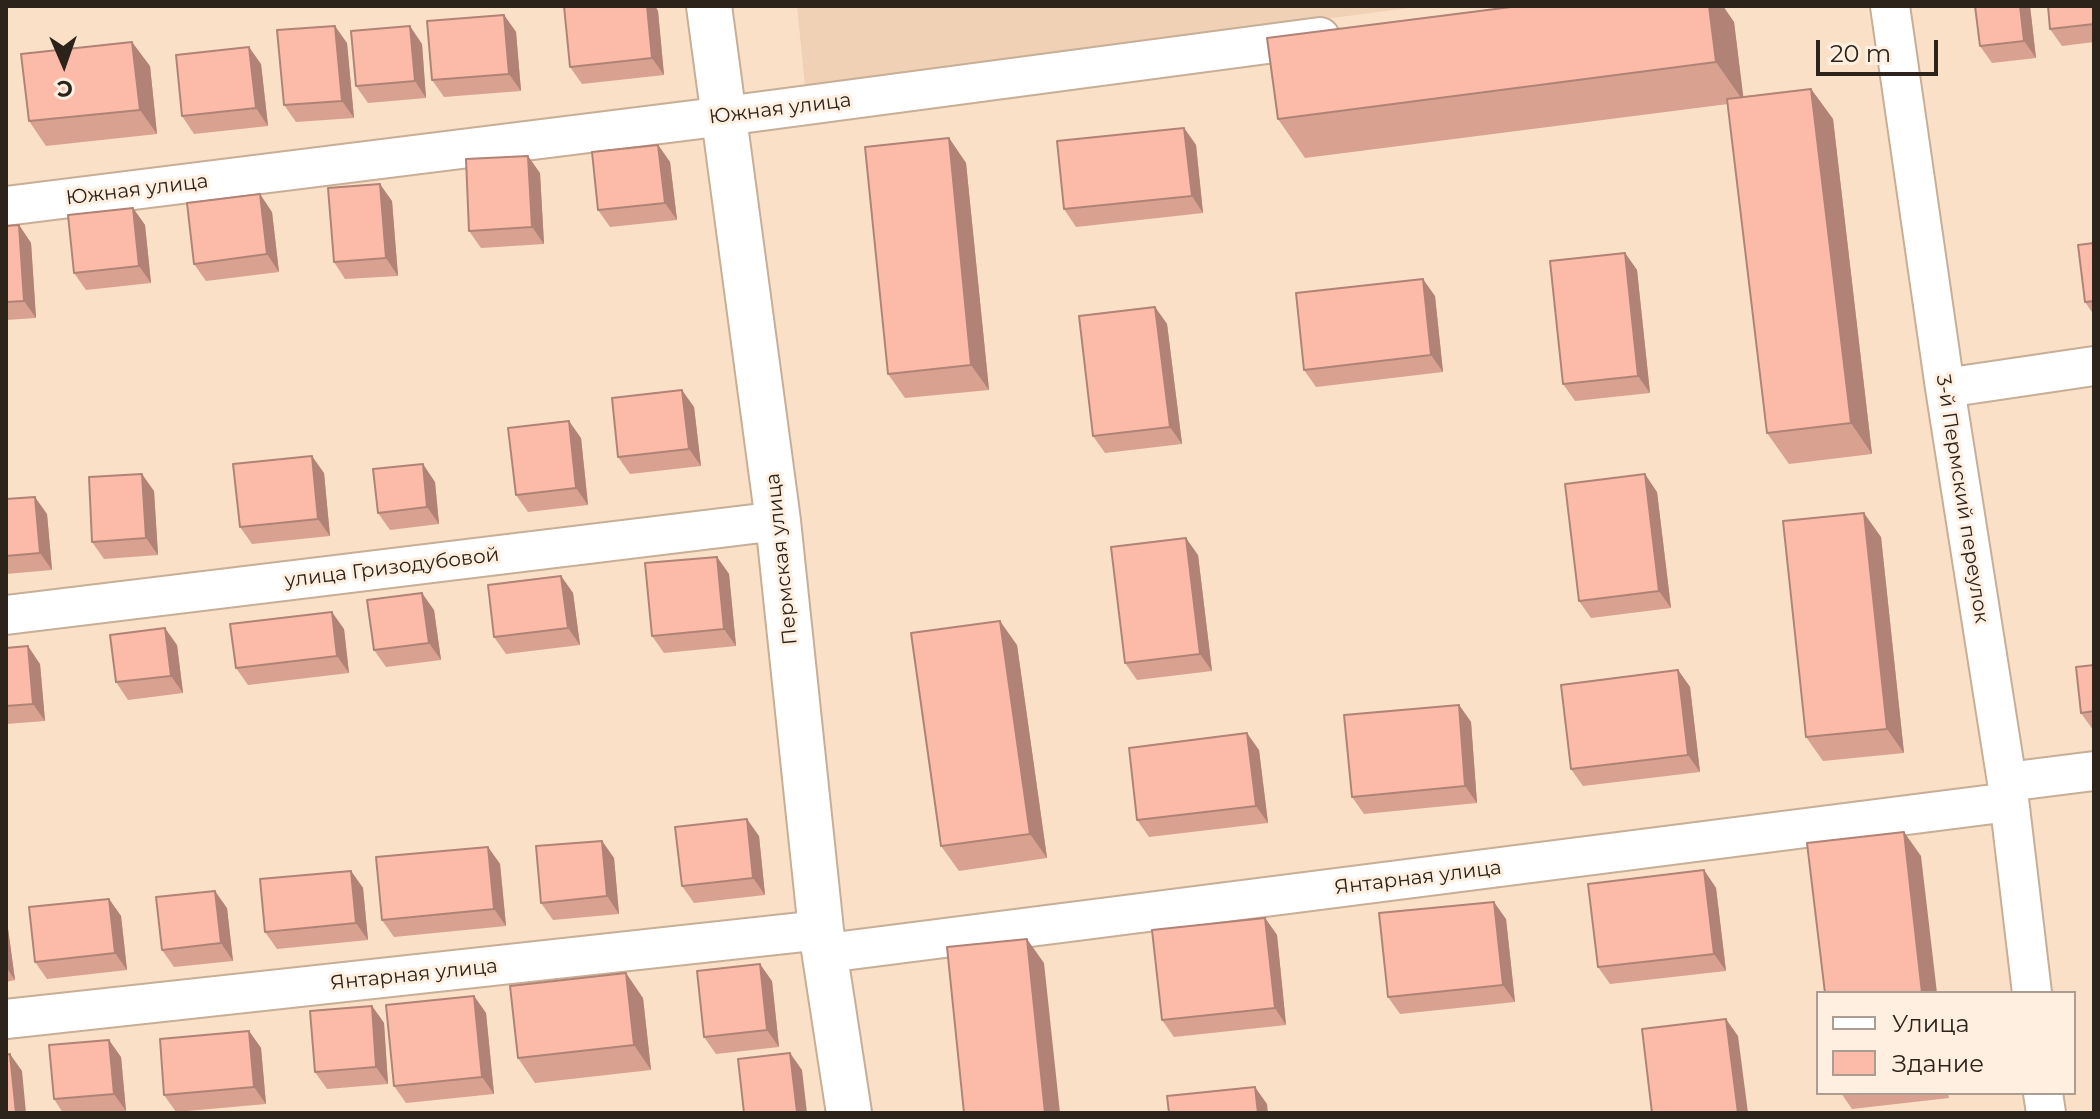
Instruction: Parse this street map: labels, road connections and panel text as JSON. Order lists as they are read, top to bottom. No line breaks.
{"streets":{"street":["Южная улица","3-й Пермский переулок","Пермская улица","улица Гризодубовой","Янтарная улица"]},"crossings":[["Южная улица","Пермская улица"],["3-й Пермский переулок","Янтарная улица"],["Пермская улица","улица Гризодубовой"],["Пермская улица","Янтарная улица"]],"legend":["Улица","Здание"],"scale_bar":"20 m","north":"bottom"}
